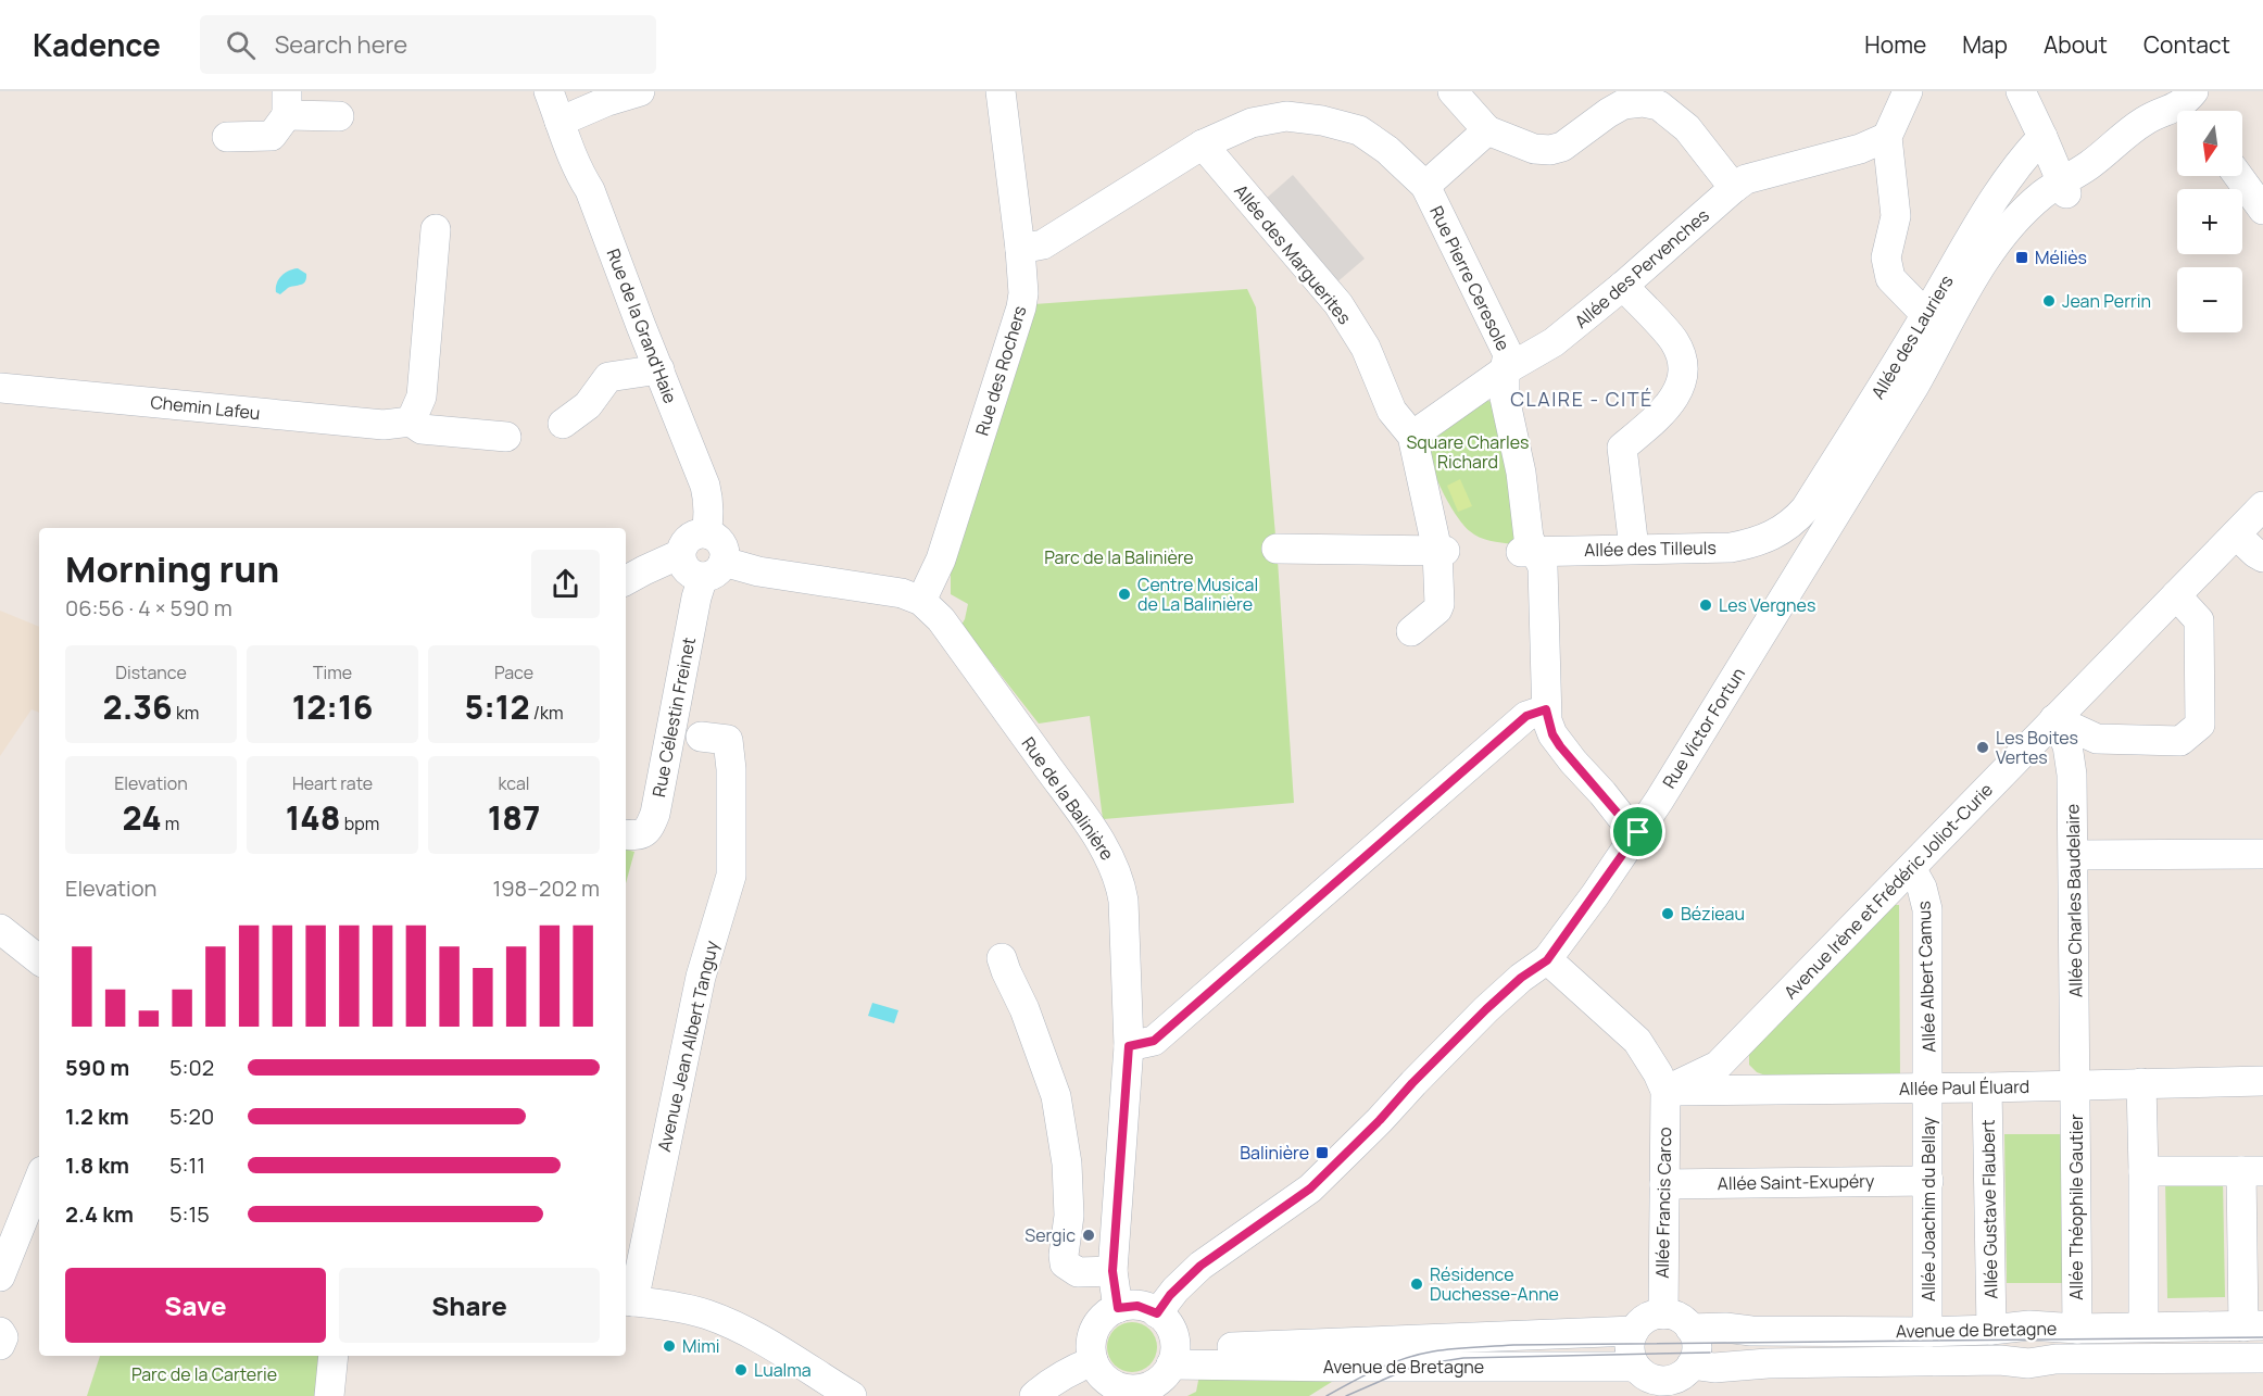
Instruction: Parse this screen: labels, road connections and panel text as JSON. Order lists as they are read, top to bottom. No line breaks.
{"streets":{"street":["Allée des Marguerites","Allée des Pervenches","Rue Pierre Ceresole","Rue de la Grand'Haie","Allée des Lauriers","Rue des Rochers","Chemin Lafeu","Allée des Tilleuls","Rue Célestin Freinet","Rue Victor Fortun","Rue de la Balinière","Avenue Irène et Frédéric Joliot-Curie","Allée Charles Baudelaire","Allée Albert Camus","Avenue Jean Albert Tanguy","Allée Paul Éluard","Allée Saint-Exupéry","Allée Francis Carco","Allée Théophile Gautier","Allée Joachim du Bellay","Allée Gustave Flaubert","Avenue de Bretagne"]},"crossings":[["Allée des Marguerites","Allée des Pervenches"],["Allée des Marguerites","Rue Pierre Ceresole"],["Allée des Pervenches","Rue Pierre Ceresole"],["Rue Pierre Ceresole","Rue des Rochers"],["Rue Pierre Ceresole","Allée des Tilleuls"],["Rue Pierre Ceresole","Rue Victor Fortun"],["Rue de la Grand'Haie","Rue Célestin Freinet"],["Rue de la Grand'Haie","Rue de la Balinière"],["Allée des Lauriers","Allée des Tilleuls"],["Allée des Lauriers","Rue Victor Fortun"],["Rue des Rochers","Rue de la Balinière"],["Rue Célestin Freinet","Rue de la Balinière"],["Rue Victor Fortun","Rue de la Balinière"],["Rue Victor Fortun","Avenue de Bretagne"],["Rue de la Balinière","Avenue de Bretagne"],["Avenue Irène et Frédéric Joliot-Curie","Allée Charles Baudelaire"],["Avenue Irène et Frédéric Joliot-Curie","Allée Albert Camus"],["Avenue Irène et Frédéric Joliot-Curie","Allée Paul Éluard"],["Avenue Irène et Frédéric Joliot-Curie","Allée Francis Carco"],["Allée Charles Baudelaire","Allée Paul Éluard"],["Allée Charles Baudelaire","Allée Théophile Gautier"],["Allée Albert Camus","Allée Paul Éluard"],["Allée Albert Camus","Allée Joachim du Bellay"],["Allée Paul Éluard","Allée Francis Carco"],["Allée Paul Éluard","Allée Théophile Gautier"],["Allée Paul Éluard","Allée Joachim du Bellay"],["Allée Paul Éluard","Allée Gustave Flaubert"],["Allée Saint-Exupéry","Allée Francis Carco"],["Allée Saint-Exupéry","Allée Joachim du Bellay"],["Allée Francis Carco","Avenue de Bretagne"],["Allée Théophile Gautier","Avenue de Bretagne"],["Allée Joachim du Bellay","Avenue de Bretagne"],["Allée Gustave Flaubert","Avenue de Bretagne"]],"districts":["CLAIRE - CITÉ"],"parks":["Square Charles Richard","Parc de la Balinière","Parc de la Carterie"],"places":{"transit":["Méliès","Balinière"],"other":["Jean Perrin","Centre Musical de La Balinière","Les Vergnes","Les Boites Vertes","Bézieau","Sergic","Résidence Duchesse-Anne","Mimi","Lualma"]},"north":"bottom","page":{"header":"Kadence","search":"Search here","nav":["Home","Map","About","Contact"],"map_buttons":["+","−"],"heading":["Morning run","06:56 · 4 × 590 m"],"stats":[["Distance","2.36 km"],["Time","12:16"],["Pace","5:12 /km"],["Elevation","24 m"],["Heart rate","148 bpm"],["kcal","187"]],"chart":["Elevation","198–202 m"],"list":[{"name":"590 m","note":"5:02"},{"name":"1.2 km","note":"5:20"},{"name":"1.8 km","note":"5:11"},{"name":"2.4 km","note":"5:15"}],"buttons":["Save","Share"]}}
